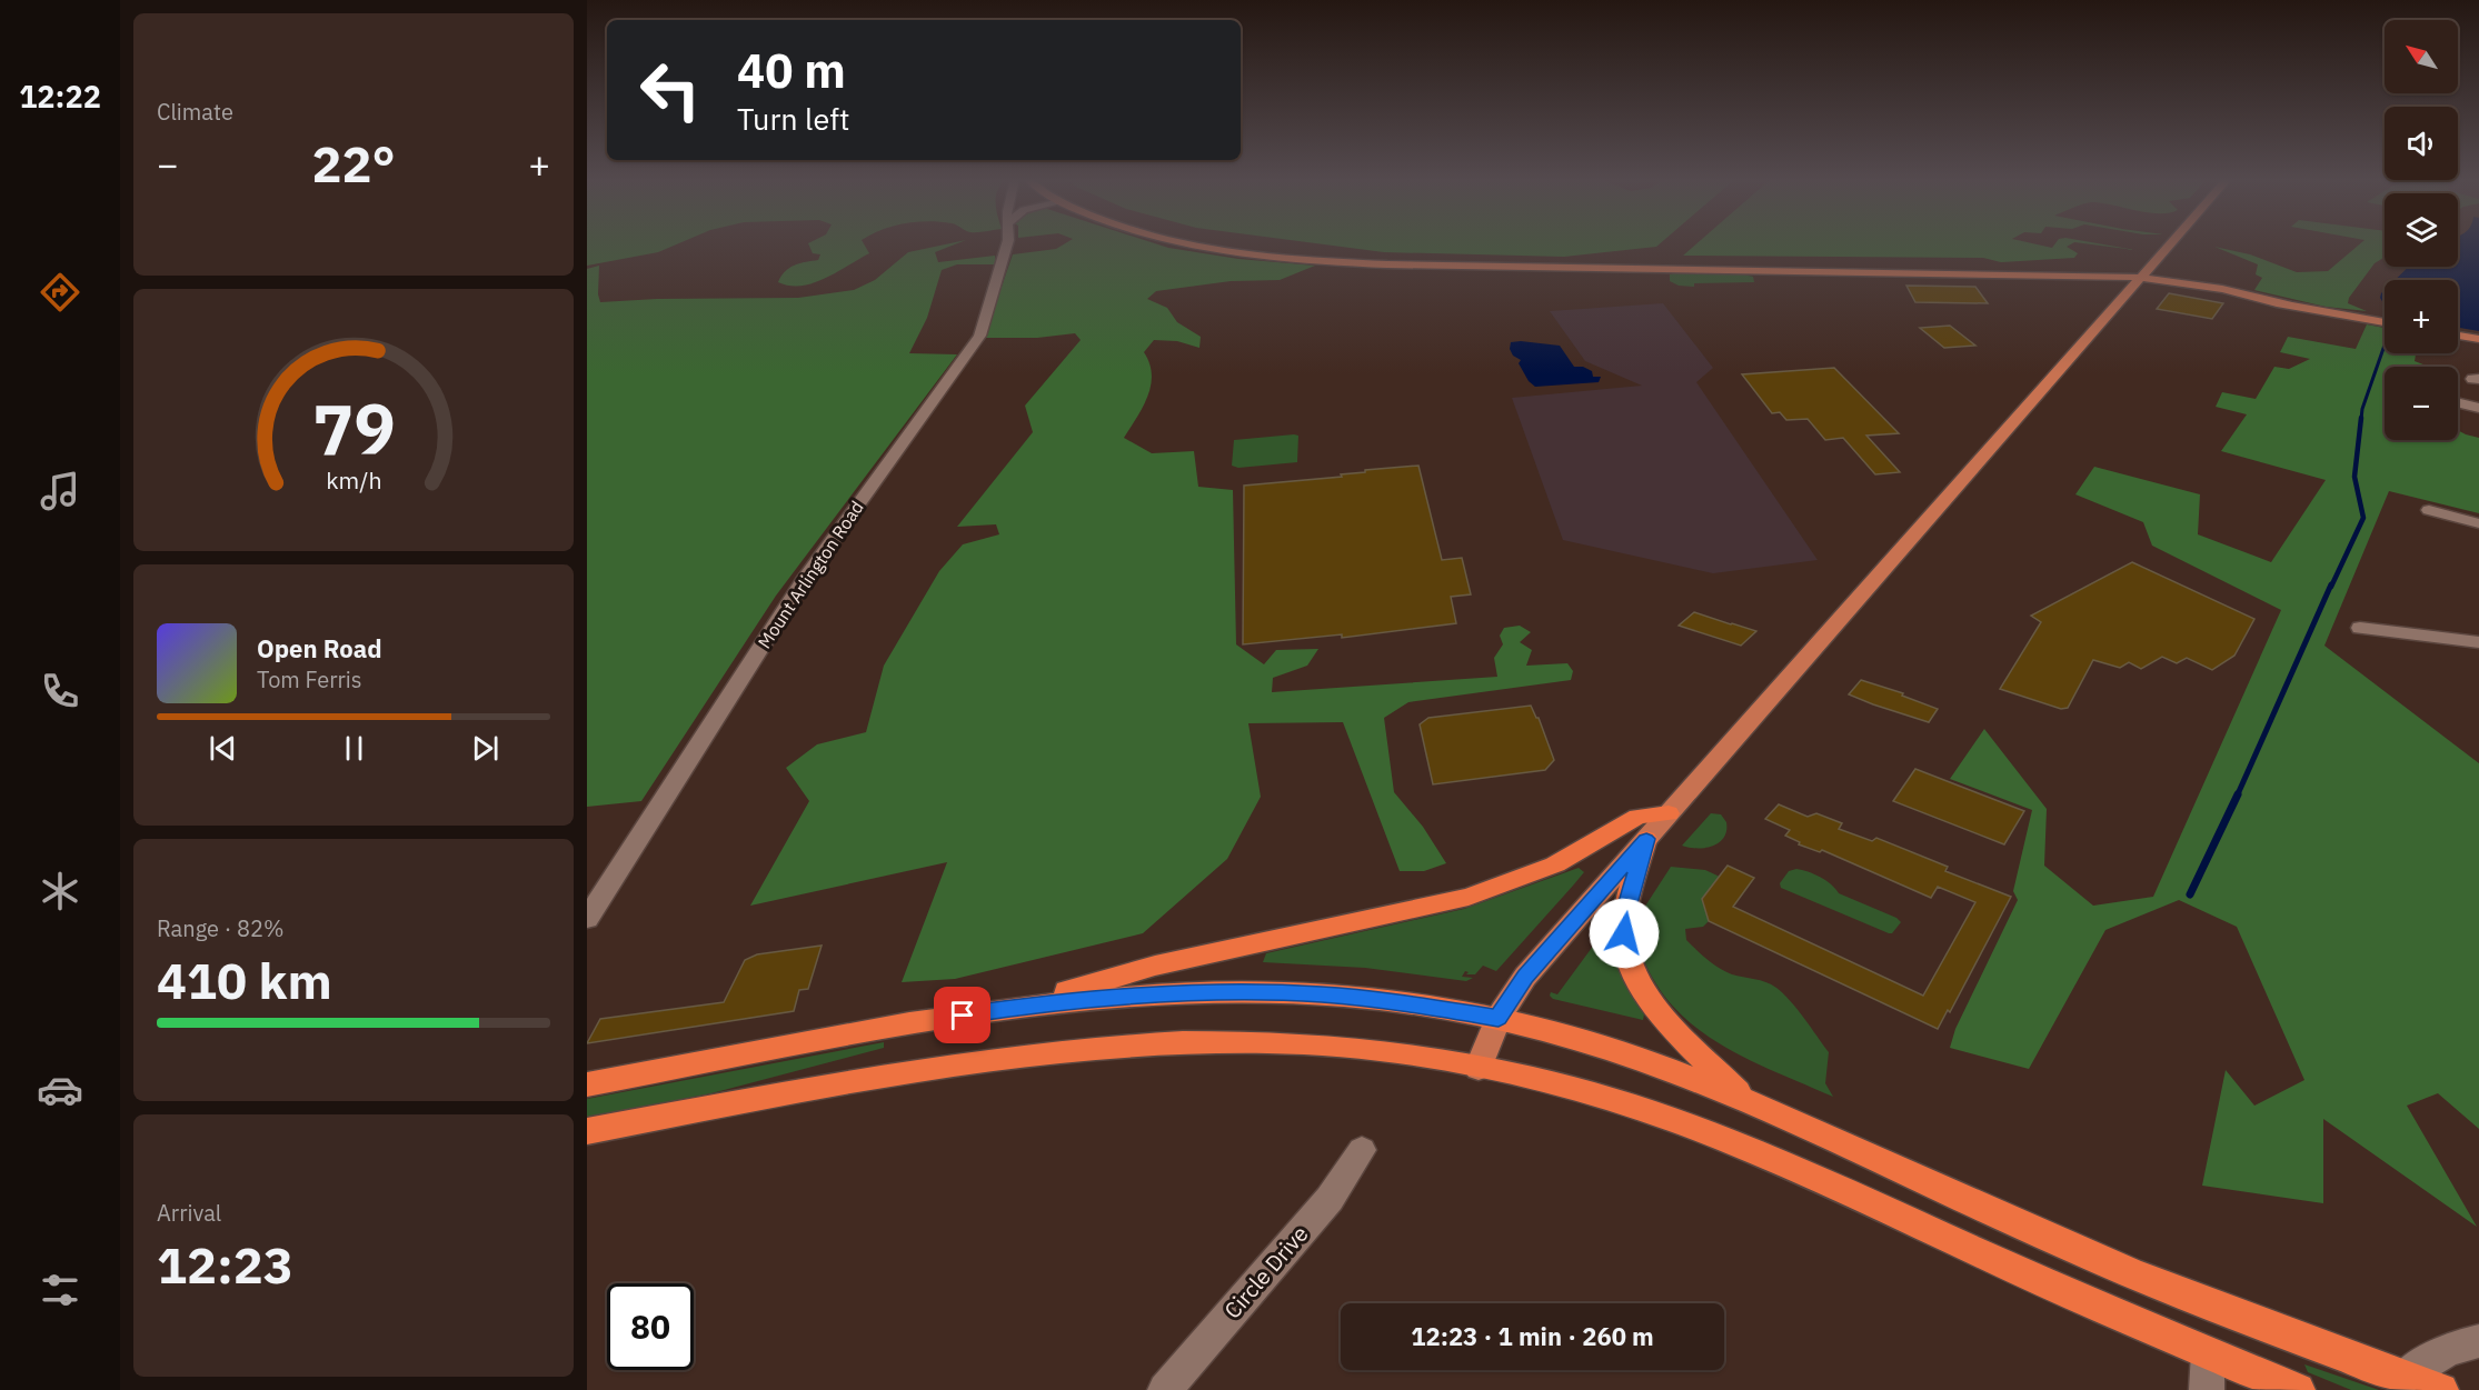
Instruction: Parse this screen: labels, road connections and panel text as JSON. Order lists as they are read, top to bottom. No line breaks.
{"streets":{"street":["Mount Arlington Road","Circle Drive"]},"north":"top left","page":{"tabs":"12:22","tile":["Climate",["Range · 82%","410 km"],["Arrival","12:23"]],"map_buttons":["+","−"],"turn":["40 m","Turn left"],"heat":["−","22°","+"],"song":["Open Road","Tom Ferris"],"limit":"80","trip":"12:23 · 1 min · 260 m","gauge":["79","km/h"]}}
